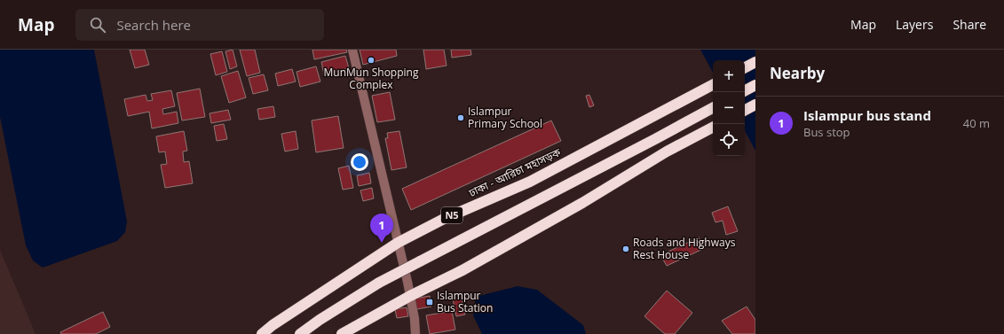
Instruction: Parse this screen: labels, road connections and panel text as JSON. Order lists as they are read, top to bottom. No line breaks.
{"streets":{"highway":["ঢাকা - আরিচা মহাসড়ক","N5"]},"places":{"other":["MunMun Shopping Complex","Islampur Primary School","Roads and Highways Rest House"],"transit":["Islampur Bus Station"]},"page":{"header":"Map","search":"Search here","nav":["Map","Layers","Share"],"heading":"Nearby","map_buttons":["+","−"],"list":[{"mark":"1","name":"Islampur bus stand","note":"Bus stop","value":"40 m"}],"pins":"1"}}
